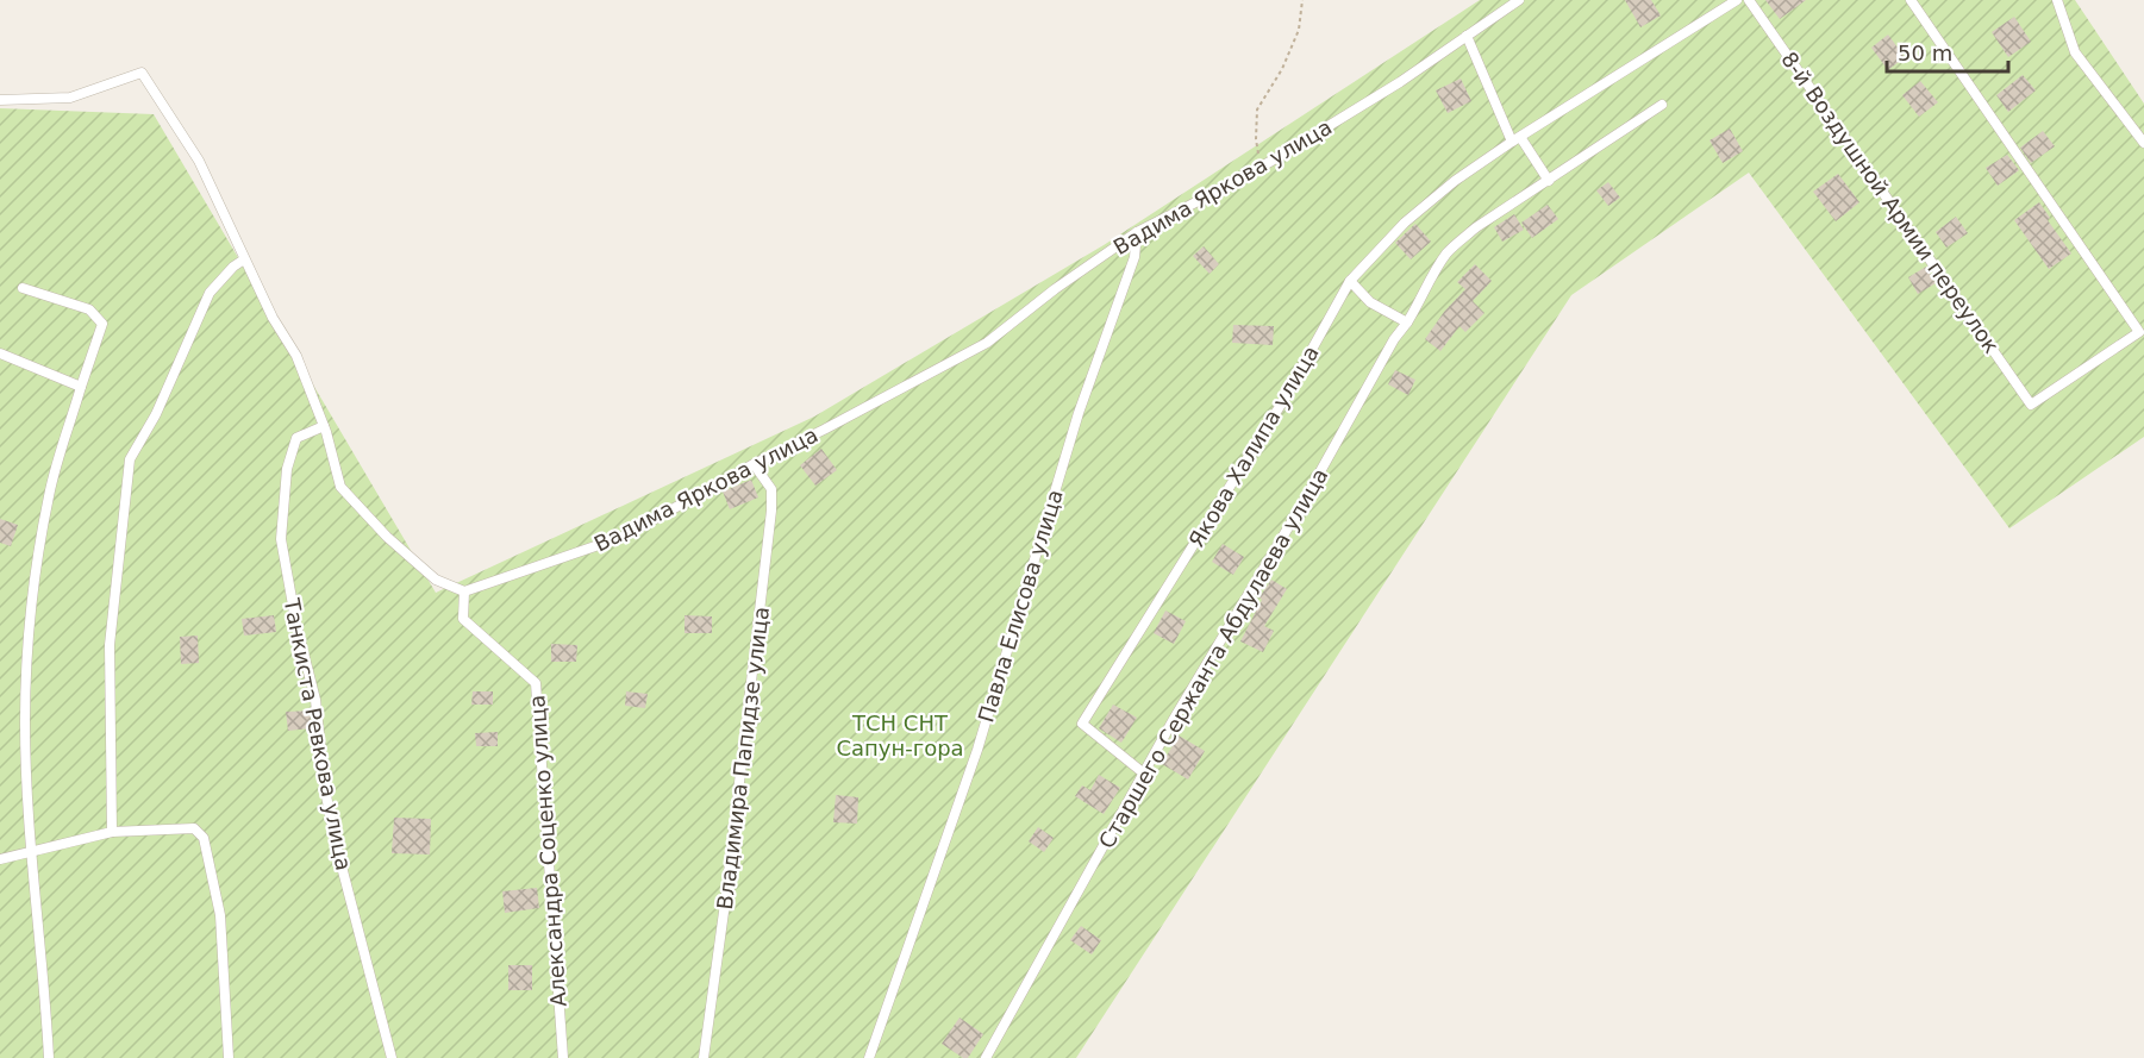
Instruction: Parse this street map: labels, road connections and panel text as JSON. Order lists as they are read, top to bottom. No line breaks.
{"streets":{"lane":["Вадима Яркова улица","8-й Воздушной Армии переулок","Якова Халипа улица","Павла Елисова улица","Старшего Сержанта Абдулаева улица","Танкиста Ревкова улица","Владимира Папидзе улица","Александра Соценко улица"]},"crossings":[["Вадима Яркова улица","Павла Елисова улица"],["Вадима Яркова улица","Владимира Папидзе улица"],["Вадима Яркова улица","Александра Соценко улица"],["Якова Халипа улица","Старшего Сержанта Абдулаева улица"]],"parks":["ТСН СНТ Сапун-гора"],"scale_bar":"50 m"}
